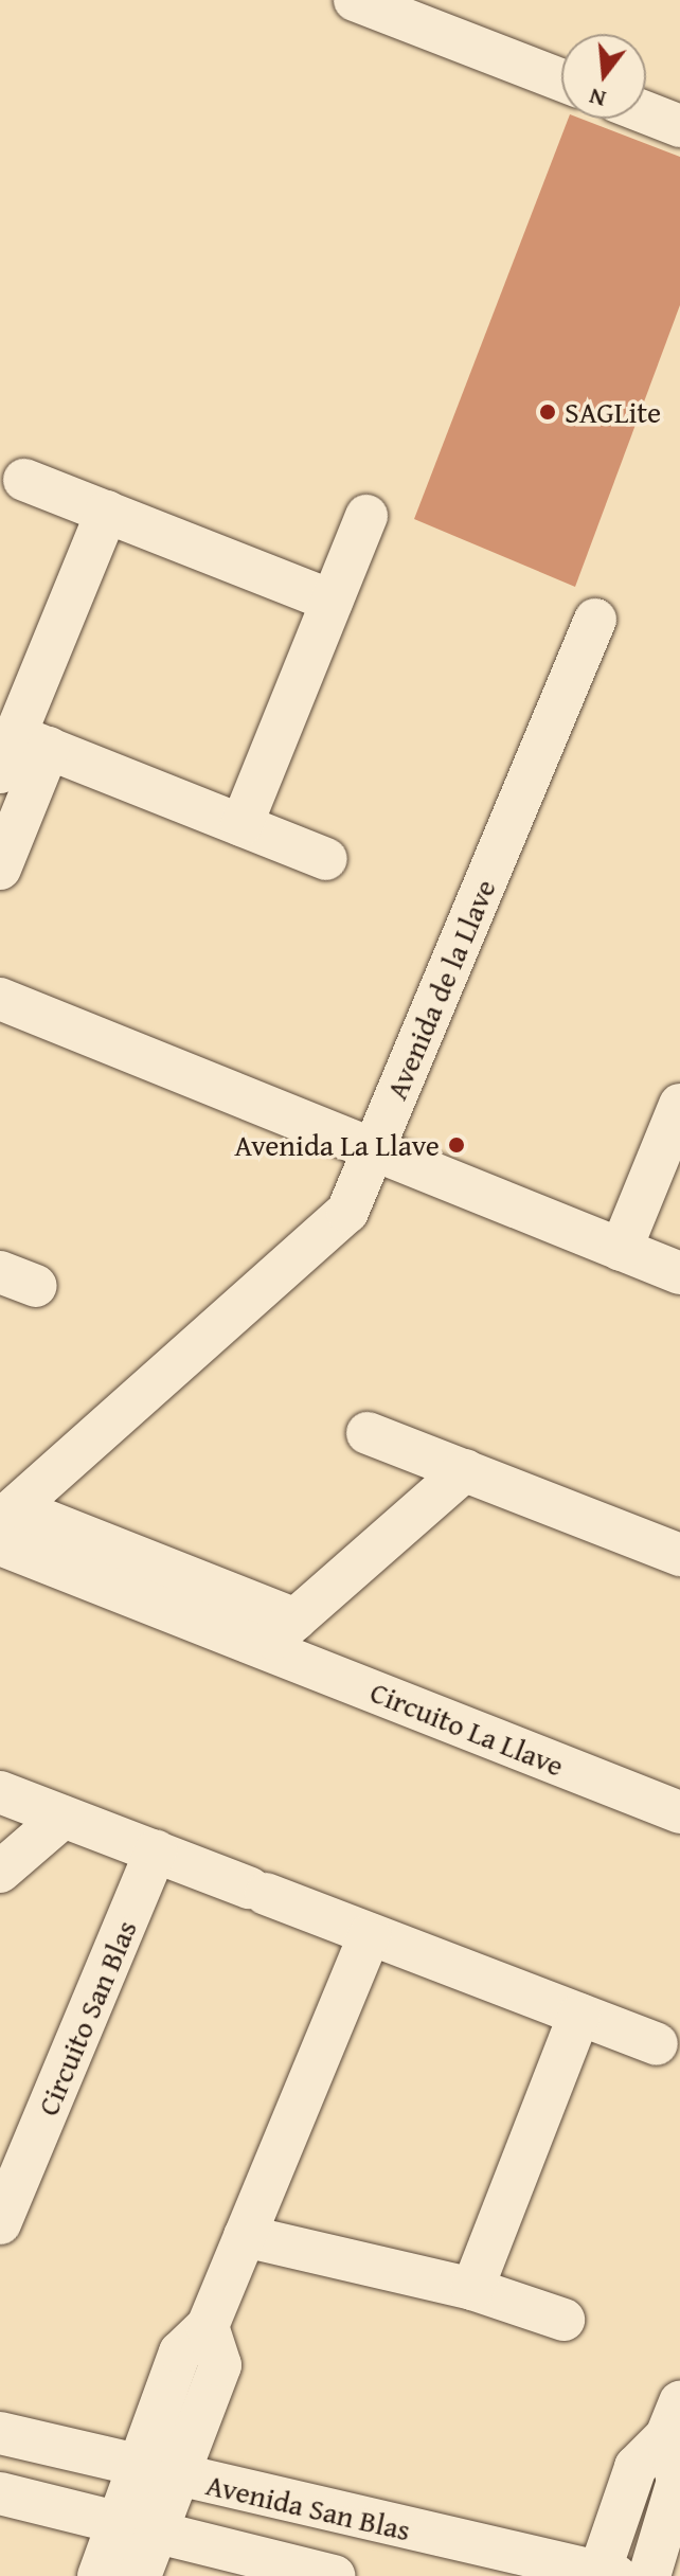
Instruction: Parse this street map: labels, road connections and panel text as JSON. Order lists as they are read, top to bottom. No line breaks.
{"streets":{"street":["Avenida de la Llave","Circuito La Llave","Circuito San Blas","Avenida San Blas"]},"crossings":[["Avenida de la Llave","Circuito La Llave"]],"places":["SAGLite","Avenida La Llave"],"north":"bottom"}
